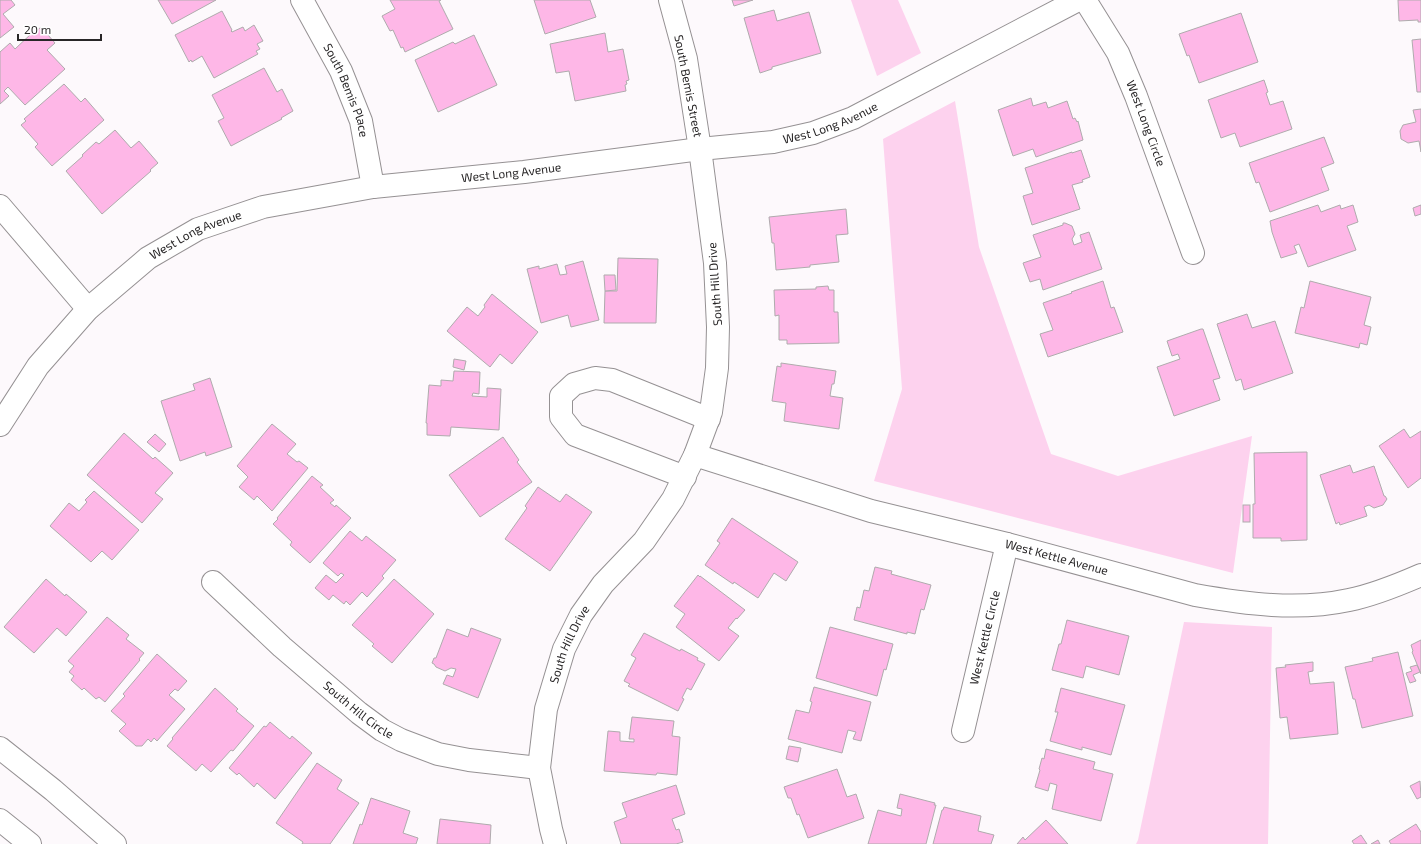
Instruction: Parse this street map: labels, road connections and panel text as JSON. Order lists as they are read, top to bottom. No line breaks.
{"streets":{"street":["South Bemis Street","South Bemis Place","West Long Avenue","West Long Circle","South Hill Drive","West Kettle Avenue","West Kettle Circle","South Hill Circle"]},"crossings":[["South Bemis Street","West Long Avenue"],["South Bemis Street","South Hill Drive"],["South Bemis Place","West Long Avenue"],["West Long Avenue","South Hill Drive"],["South Hill Drive","West Kettle Avenue"],["South Hill Drive","South Hill Circle"],["West Kettle Avenue","West Kettle Circle"]],"scale_bar":"20 m"}
